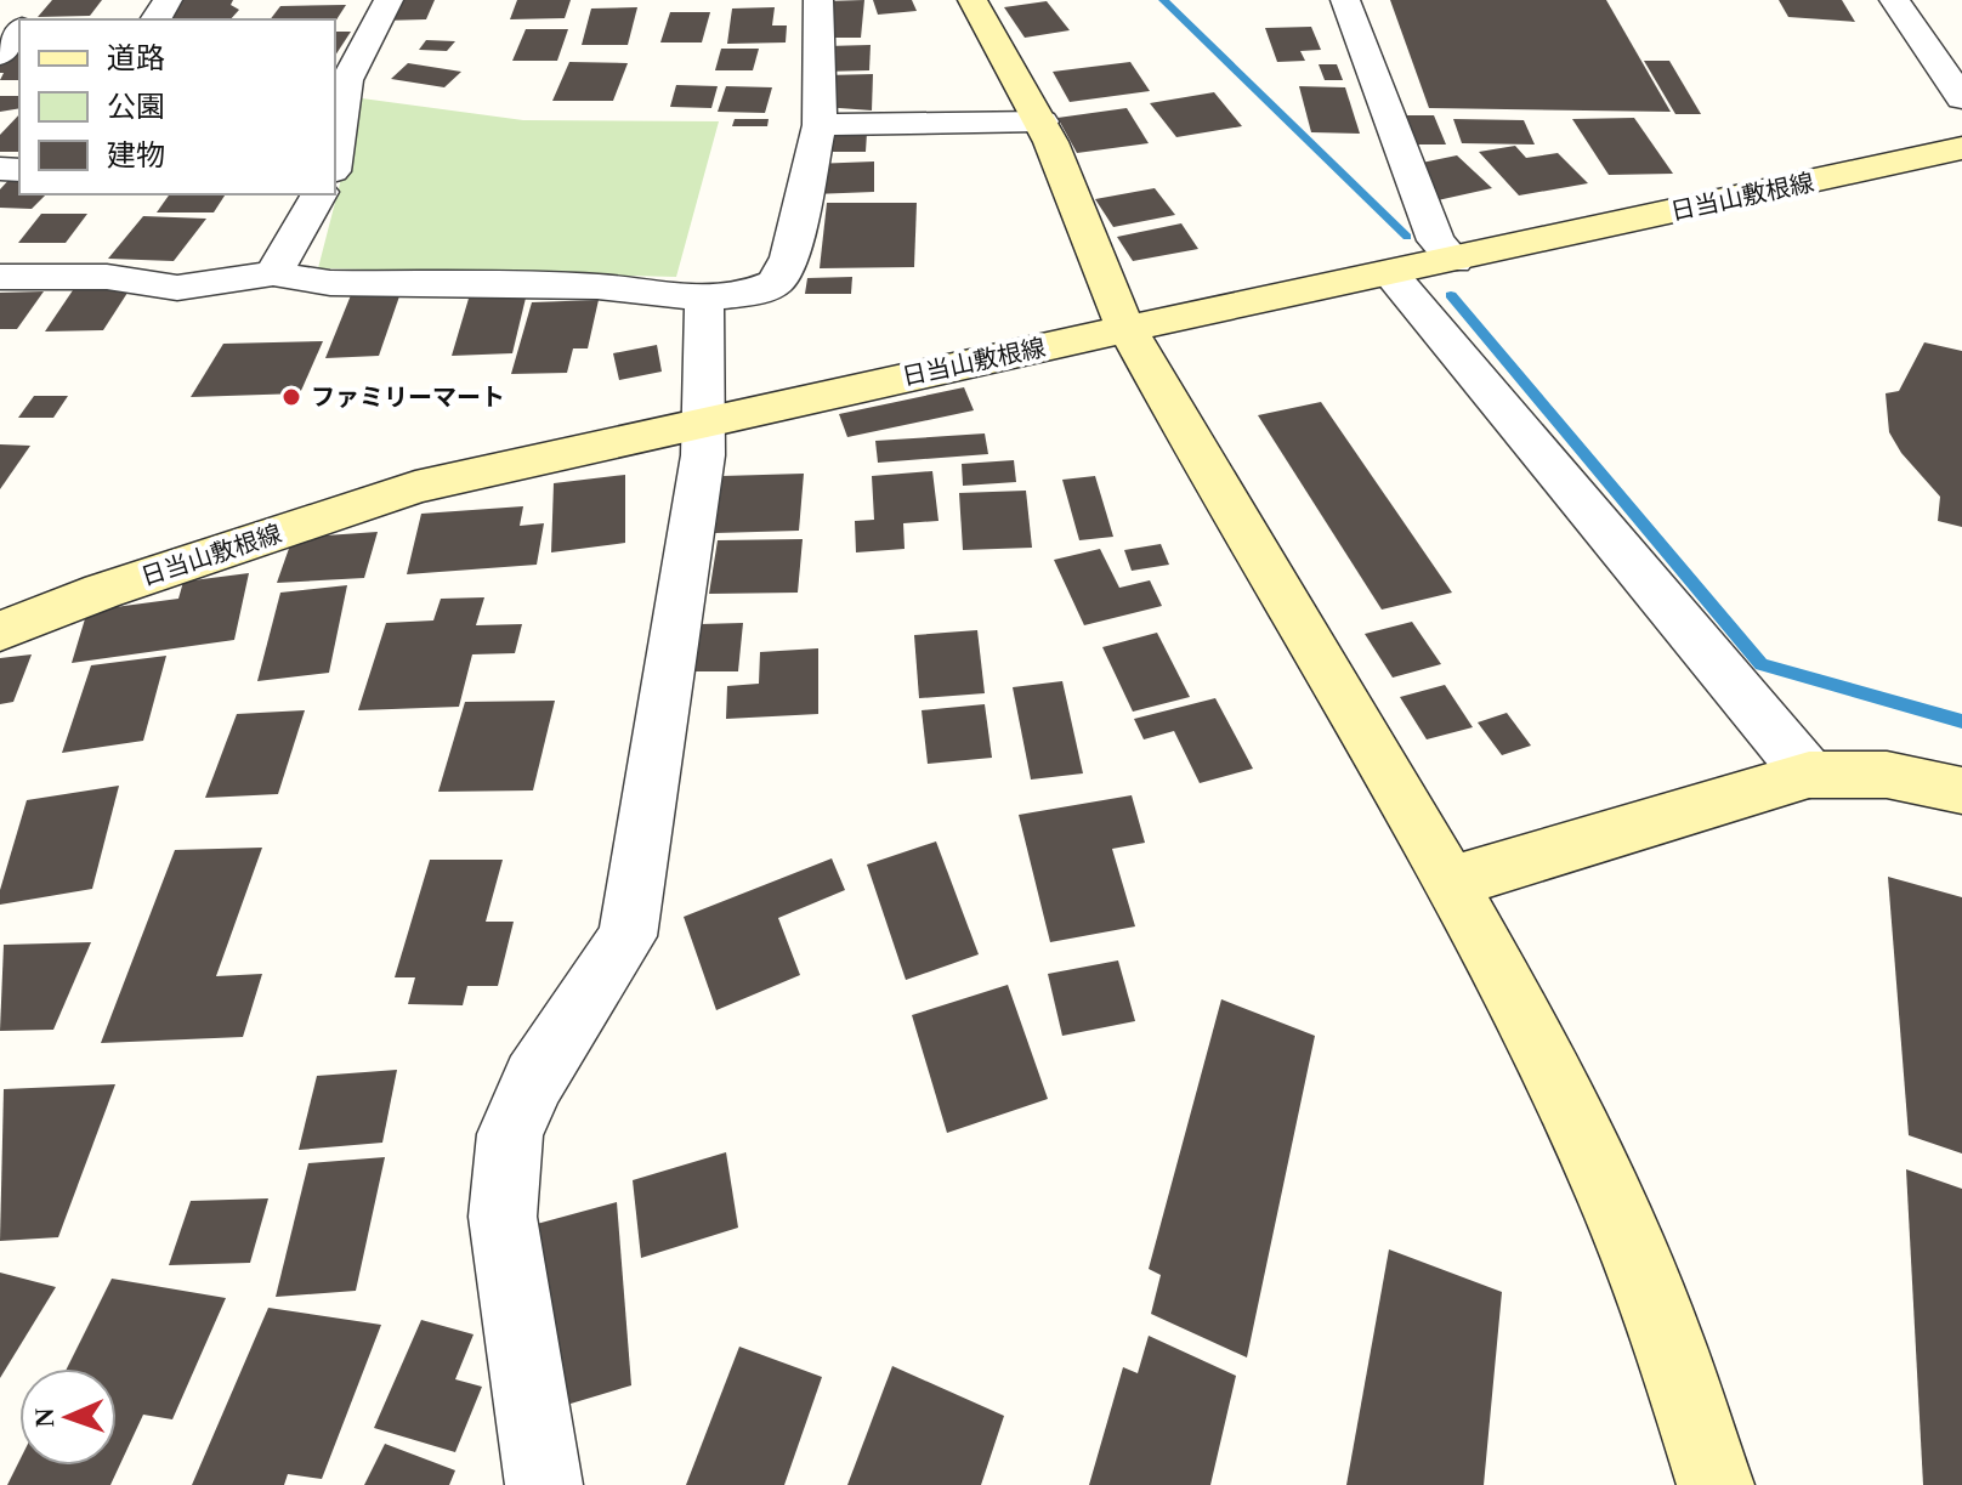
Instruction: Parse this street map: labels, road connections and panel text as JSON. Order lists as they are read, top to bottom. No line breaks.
{"streets":{"street":["日当山敷根線"]},"places":["ファミリーマート"],"legend":["道路","公園","建物"],"north":"left"}
